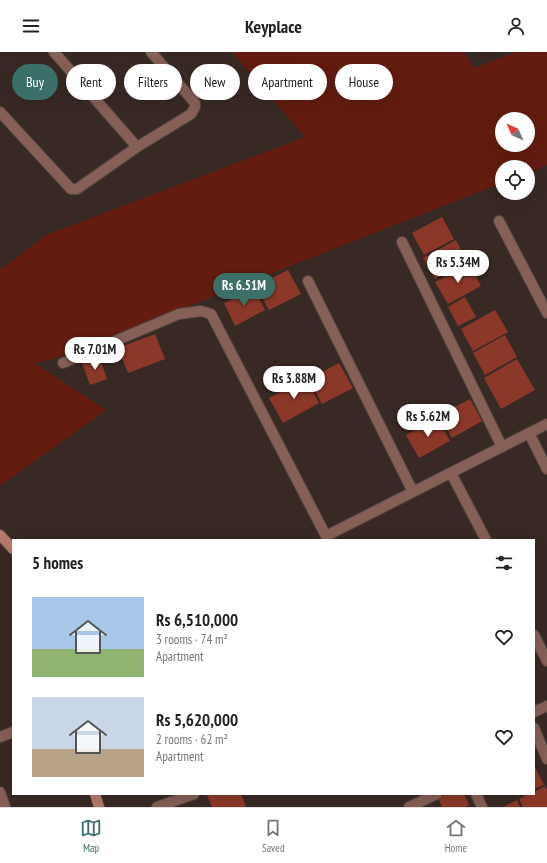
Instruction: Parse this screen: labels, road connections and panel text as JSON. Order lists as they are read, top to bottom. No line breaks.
{"north":"top left","page":{"header":"Keyplace","chip":["Buy","Rent","Filters","New","Apartment","House"],"price":["Rs 5.34M","Rs 6.51M","Rs 7.01M","Rs 3.88M","Rs 5.62M"],"heading":"5 homes","list":[{"name":"Rs 6,510,000","note":"3 rooms · 74 m² · Apartment"},{"name":"Rs 5,620,000","note":"2 rooms · 62 m² · Apartment"}],"tabs":["Map","Saved","Home"]}}
